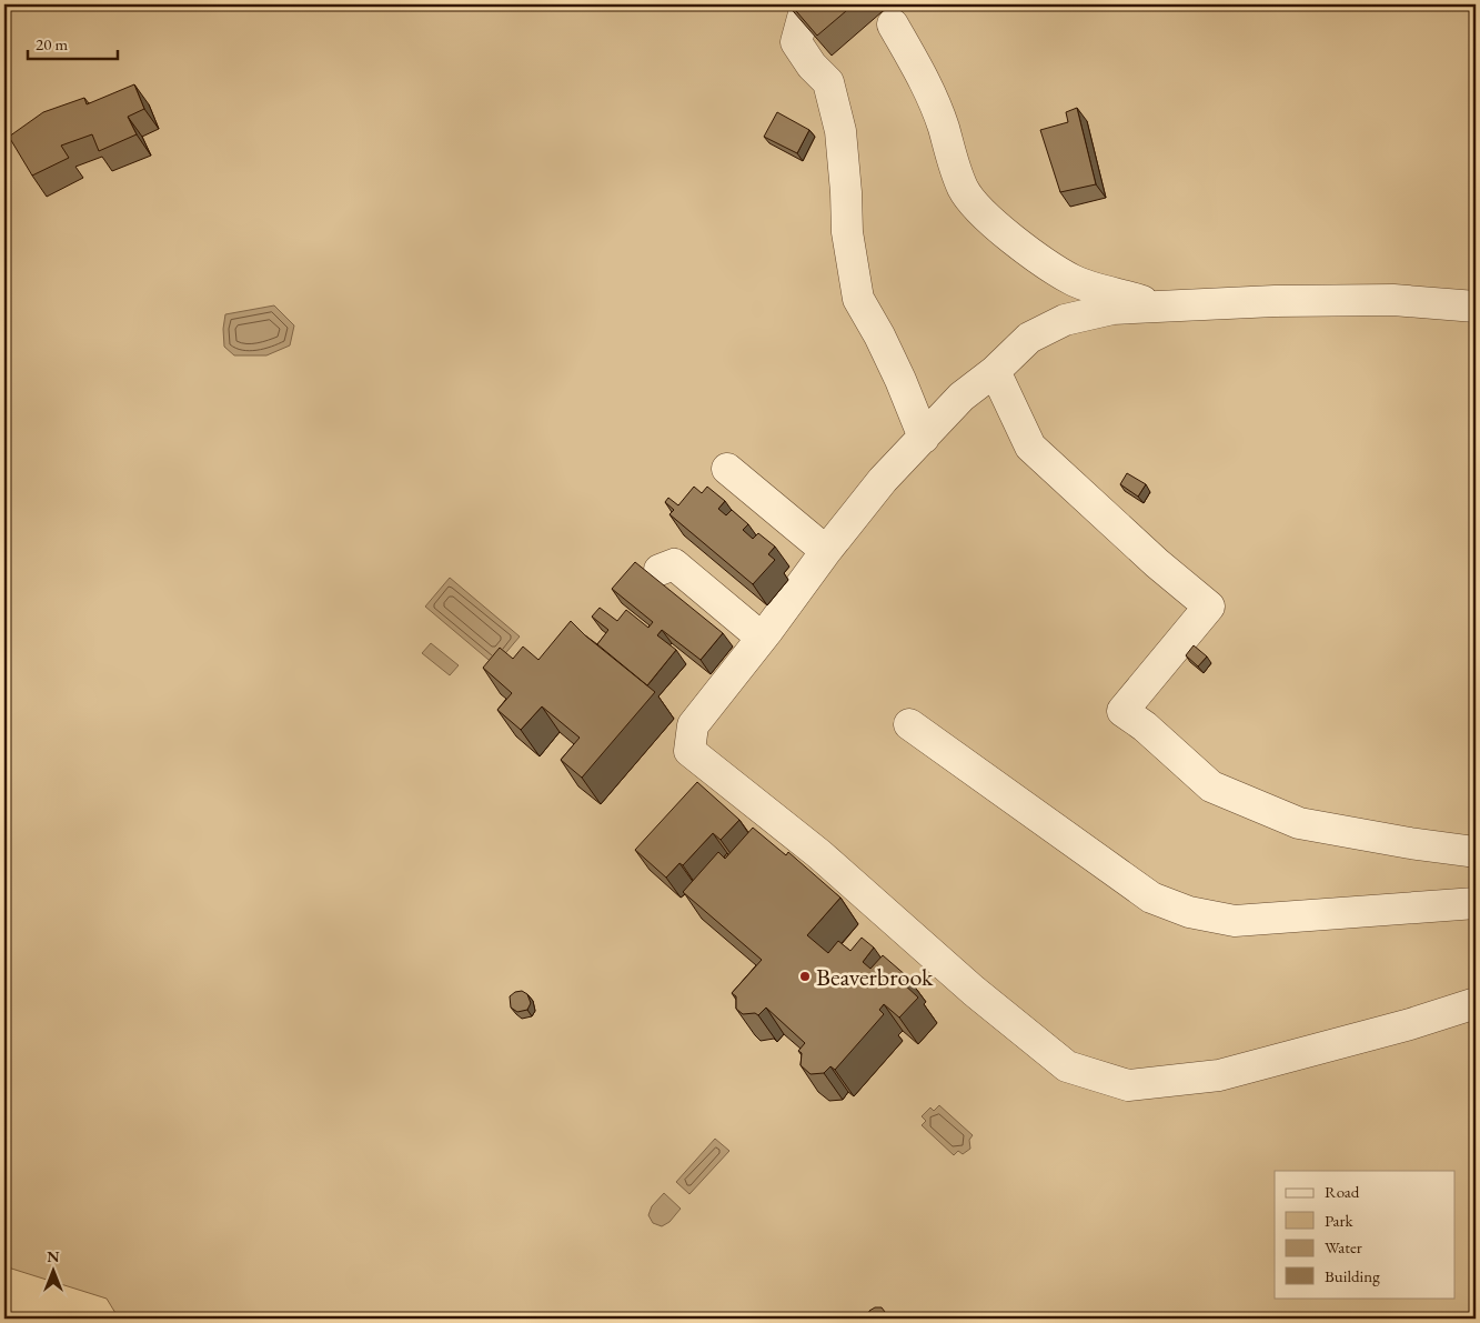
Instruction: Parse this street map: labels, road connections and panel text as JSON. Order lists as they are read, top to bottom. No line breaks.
{"places":["Beaverbrook"],"legend":["Road","Park","Water","Building"],"scale_bar":"20 m","north":"top"}
